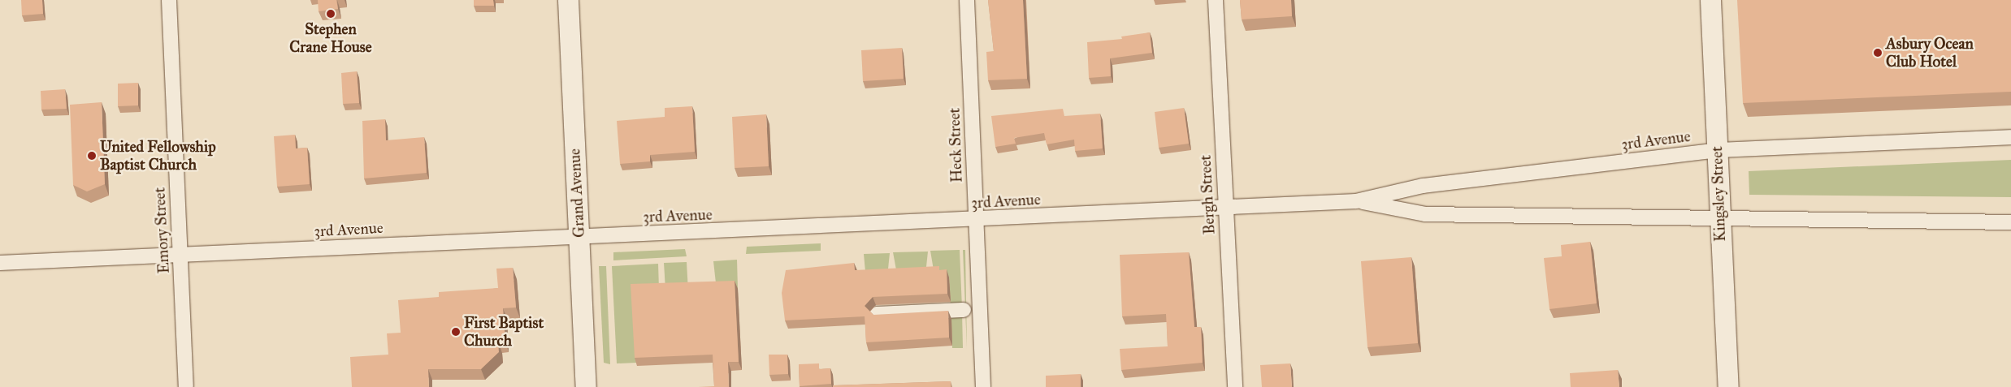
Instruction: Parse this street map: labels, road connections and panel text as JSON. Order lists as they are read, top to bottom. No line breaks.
{"streets":{"street":["3rd Avenue","Heck Street","Grand Avenue","Kingsley Street","Bergh Street","Emory Street"]},"crossings":[["3rd Avenue","Heck Street"],["3rd Avenue","Grand Avenue"],["3rd Avenue","Kingsley Street"],["3rd Avenue","Bergh Street"],["3rd Avenue","Emory Street"]],"places":["Stephen Crane House","Asbury Ocean Club Hotel","United Fellowship Baptist Church","First Baptist Church"]}
